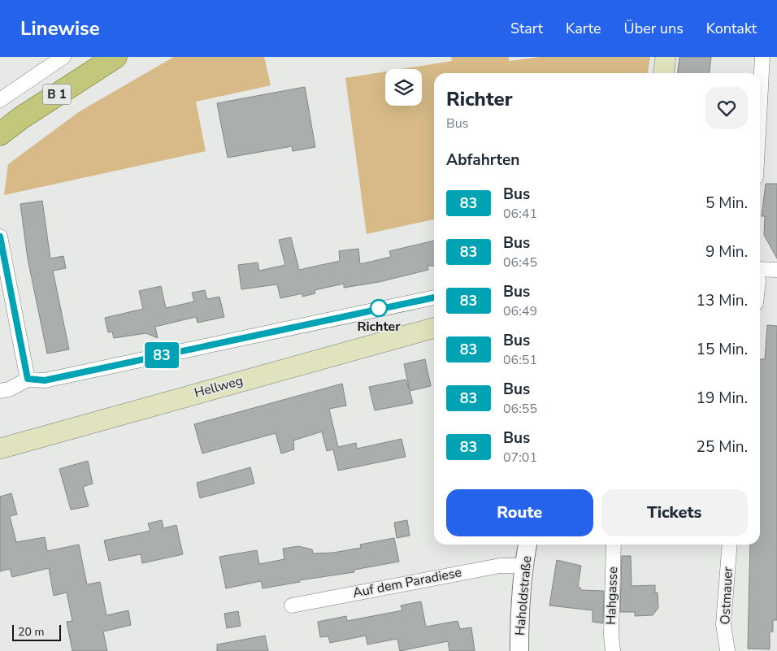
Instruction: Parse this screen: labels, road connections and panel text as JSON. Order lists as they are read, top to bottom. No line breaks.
{"streets":{"main road":["B 1","Hellweg"],"street":["Auf dem Paradiese","Haholdstraße","Hahgasse","Ostmauer"]},"crossings":[["Auf dem Paradiese","Haholdstraße"]],"places":["Richter"],"lines":["bus line 83"],"scale_bar":"20 m","page":{"header":"Linewise","nav":["Start","Karte","Über uns","Kontakt"],"on_map":"83","heading":[["Richter","Bus"],"Abfahrten"],"list":[{"mark":"83","name":"Bus","note":"06:41","value":"5 Min."},{"mark":"83","name":"Bus","note":"06:45","value":"9 Min."},{"mark":"83","name":"Bus","note":"06:49","value":"13 Min."},{"mark":"83","name":"Bus","note":"06:51","value":"15 Min."},{"mark":"83","name":"Bus","note":"06:55","value":"19 Min."},{"mark":"83","name":"Bus","note":"07:01","value":"25 Min."}],"buttons":["Route","Tickets"],"scale":"20 m"}}
